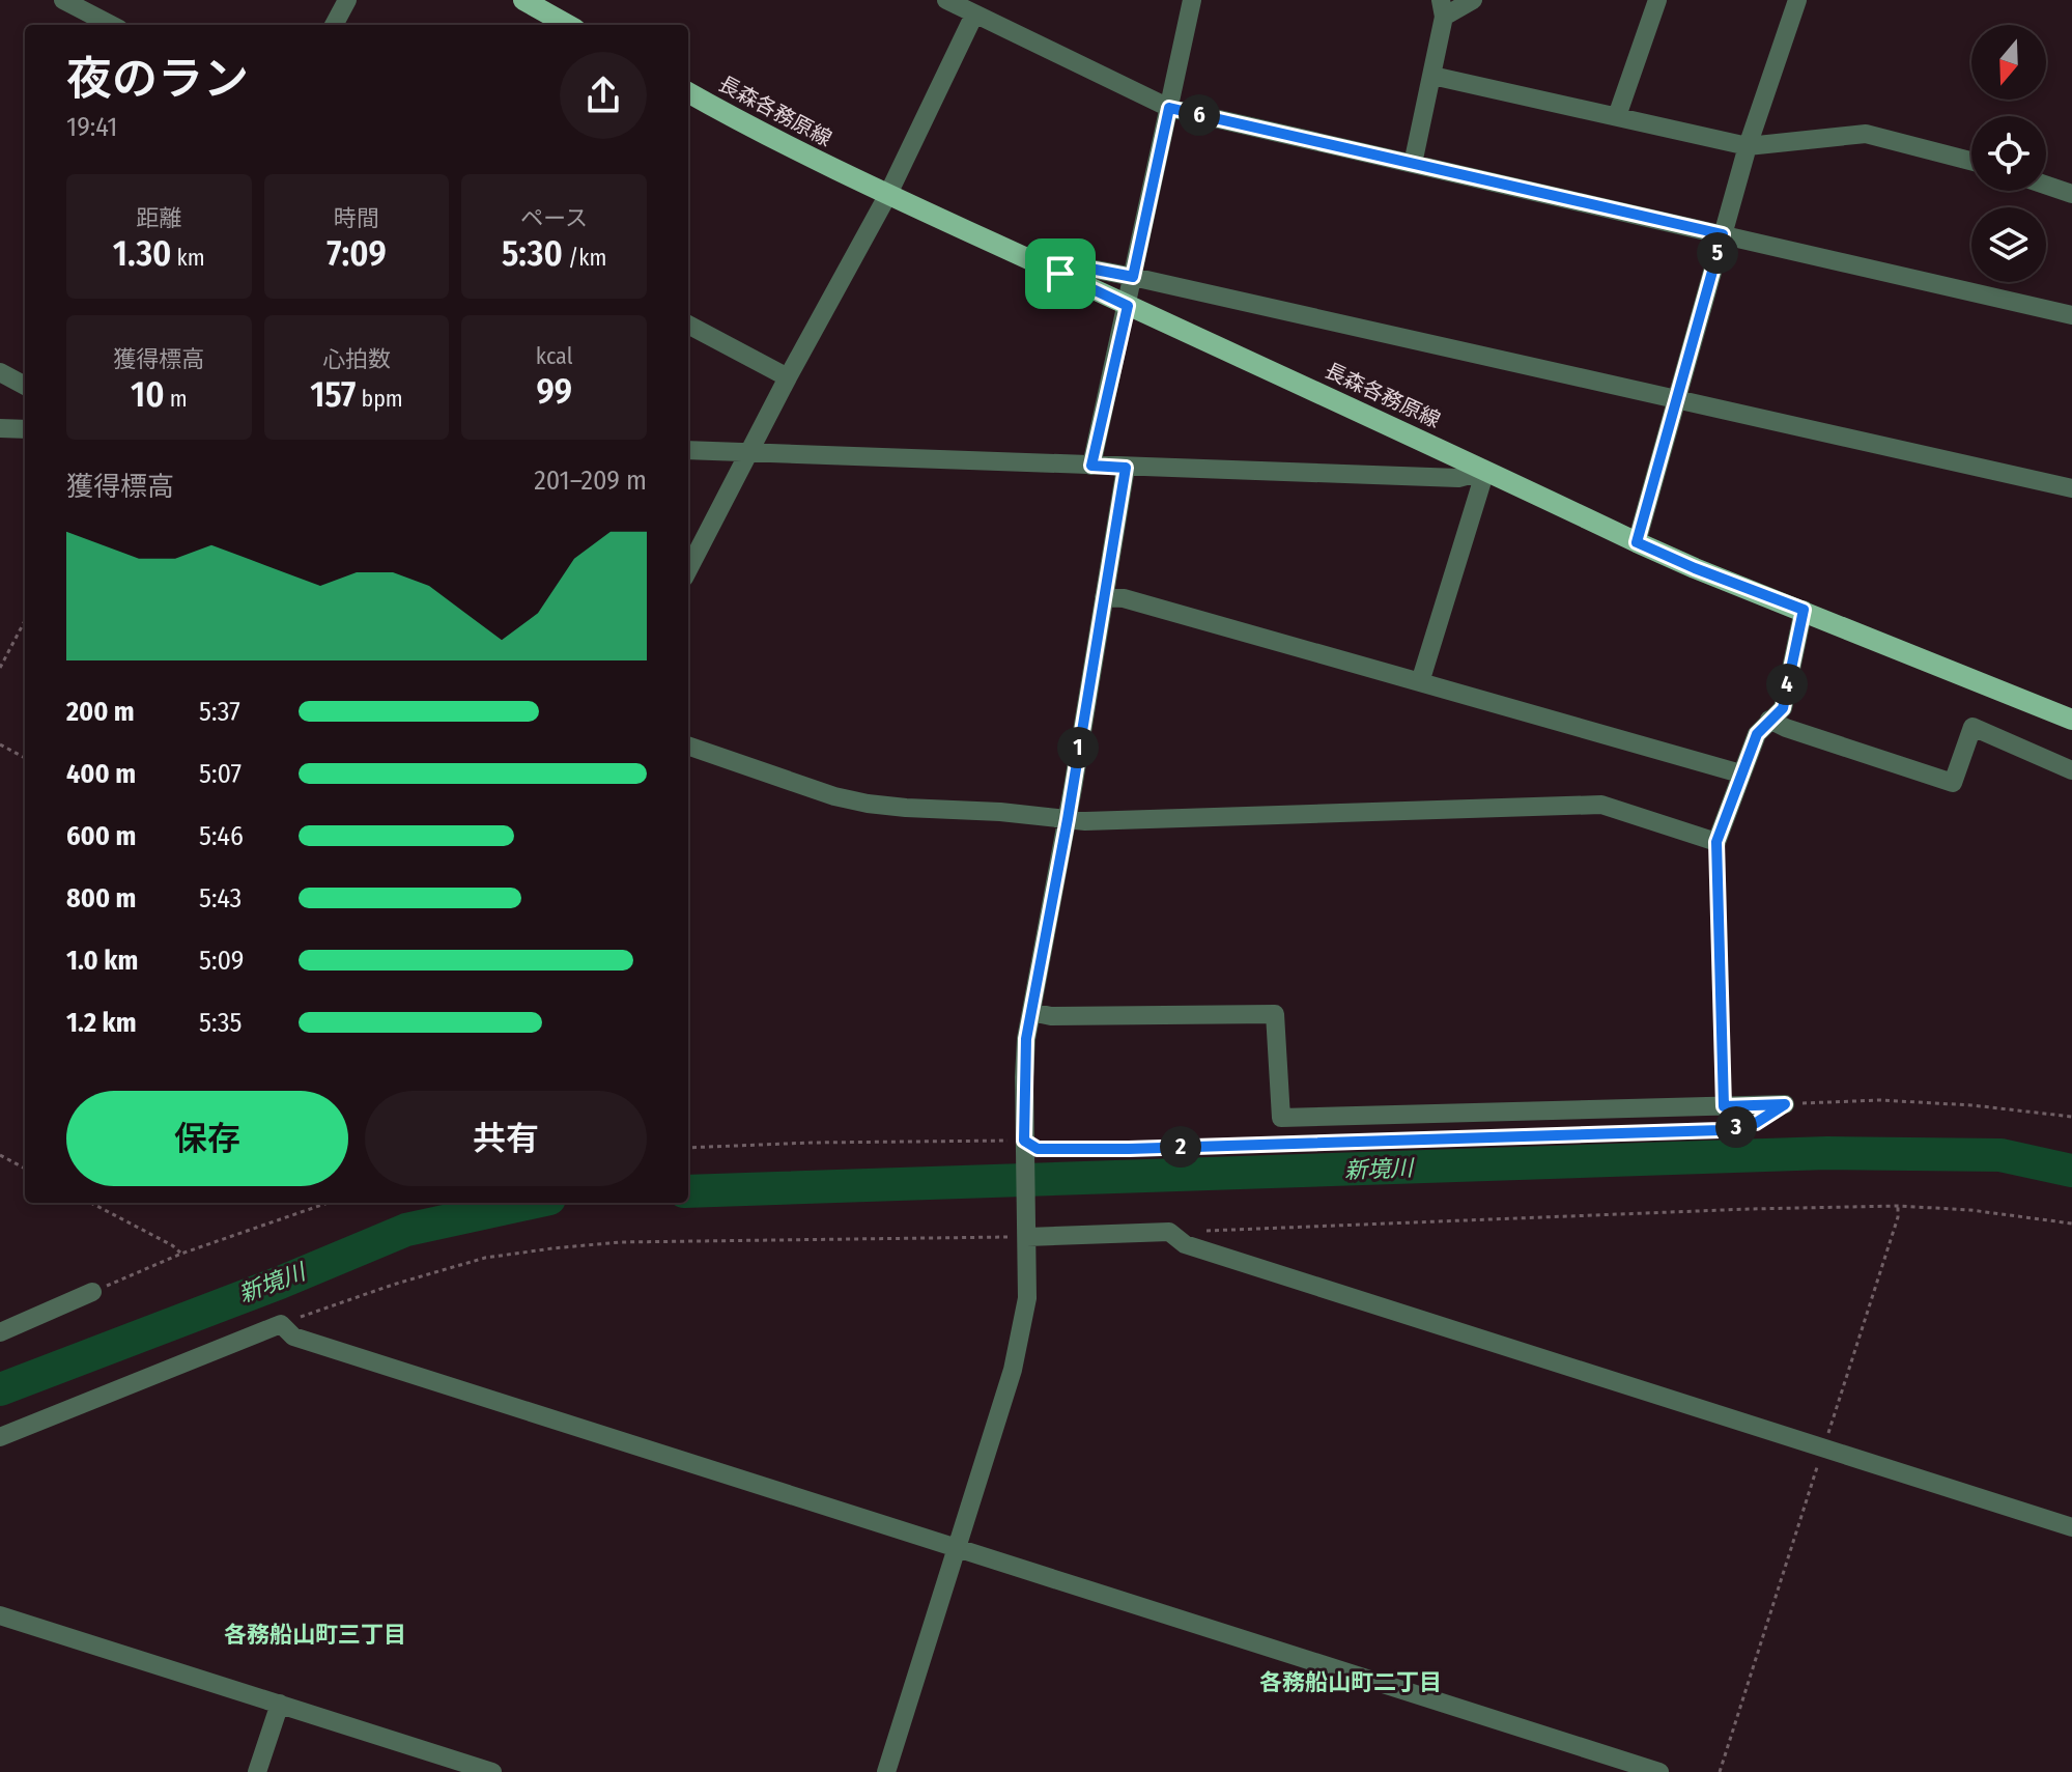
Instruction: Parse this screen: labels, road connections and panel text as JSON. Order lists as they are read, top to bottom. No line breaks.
{"streets":{"main road":["長森各務原線"]},"districts":["各務船山町三丁目","各務船山町二丁目"],"water":["新境川"],"north":"bottom","page":{"heading":["夜のラン","19:41"],"pins":["6","5","4","1","3","2"],"stats":[["距離","1.30 km"],["時間","7:09"],["ペース","5:30 /km"],["獲得標高","10 m"],["心拍数","157 bpm"],["kcal","99"]],"chart":["獲得標高","201–209 m"],"list":[{"name":"200 m","note":"5:37"},{"name":"400 m","note":"5:07"},{"name":"600 m","note":"5:46"},{"name":"800 m","note":"5:43"},{"name":"1.0 km","note":"5:09"},{"name":"1.2 km","note":"5:35"}],"buttons":["保存","共有"]}}
